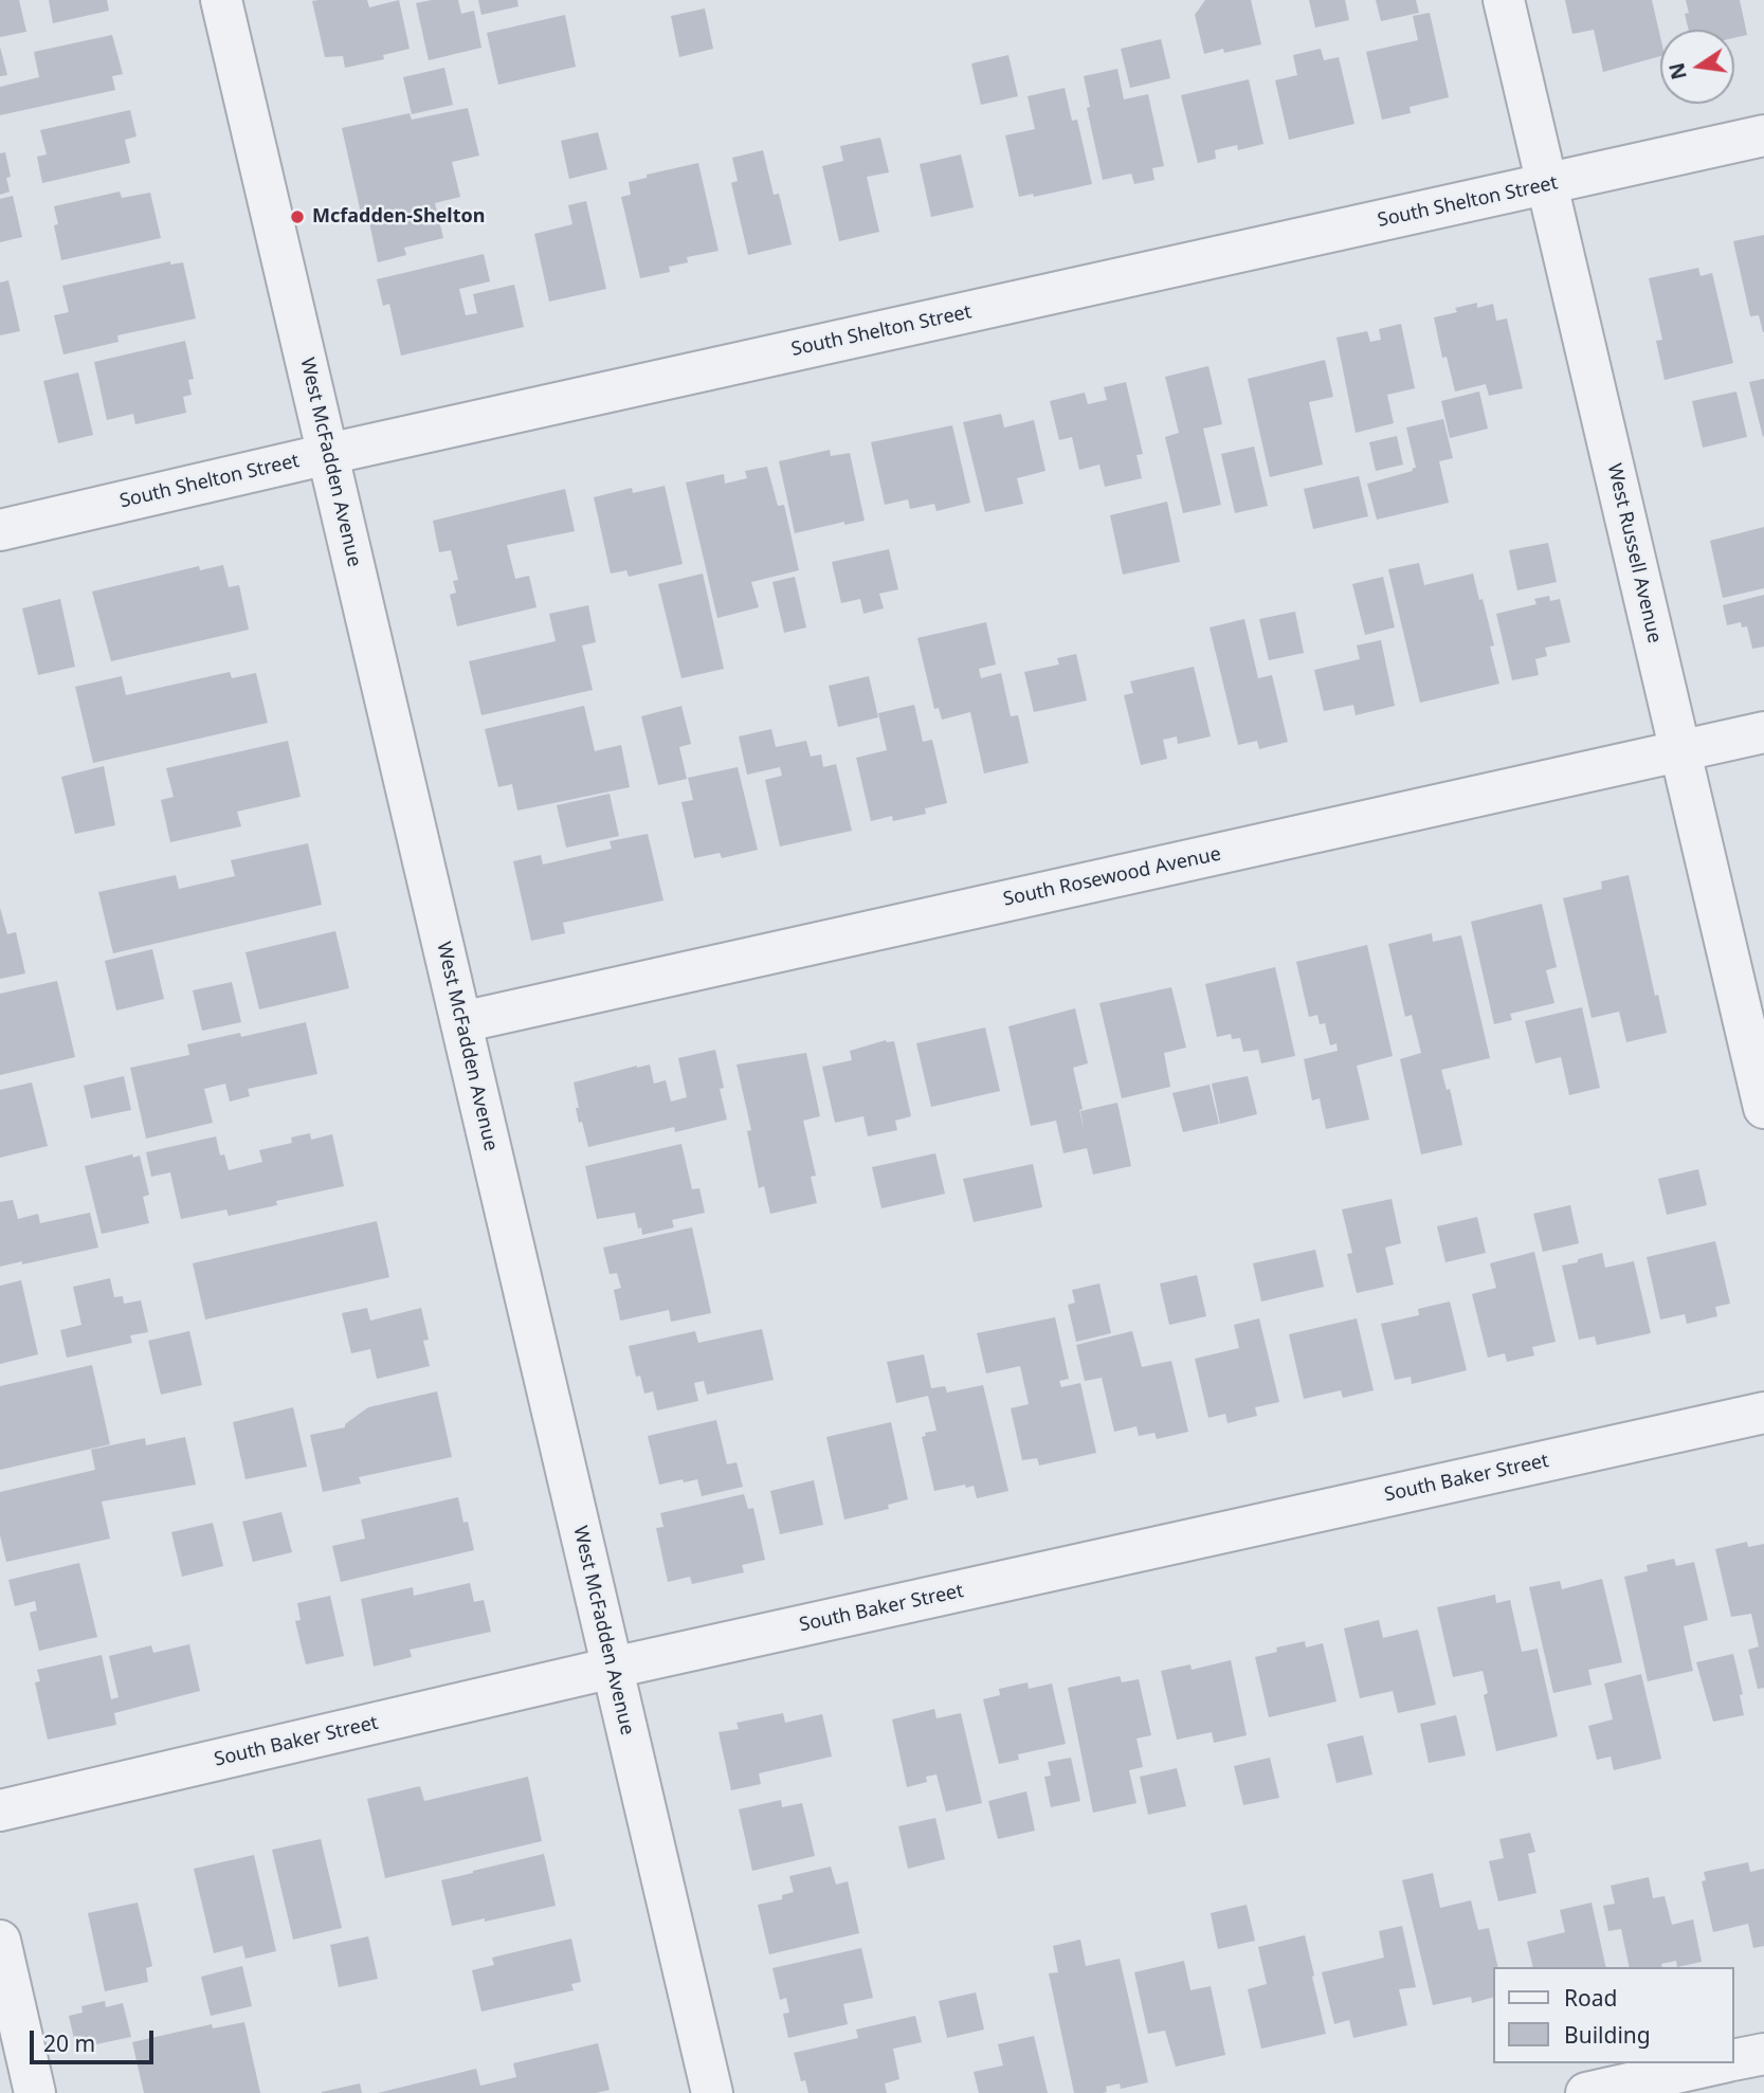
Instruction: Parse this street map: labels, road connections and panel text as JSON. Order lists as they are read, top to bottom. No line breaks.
{"streets":{"street":["South Shelton Street","West McFadden Avenue","West Russell Avenue","South Rosewood Avenue","South Baker Street"]},"crossings":[["South Shelton Street","West McFadden Avenue"],["South Shelton Street","West Russell Avenue"],["West McFadden Avenue","South Rosewood Avenue"],["West McFadden Avenue","South Baker Street"],["West Russell Avenue","South Rosewood Avenue"]],"places":["Mcfadden-Shelton"],"legend":["Road","Building"],"scale_bar":"20 m","north":"left"}
